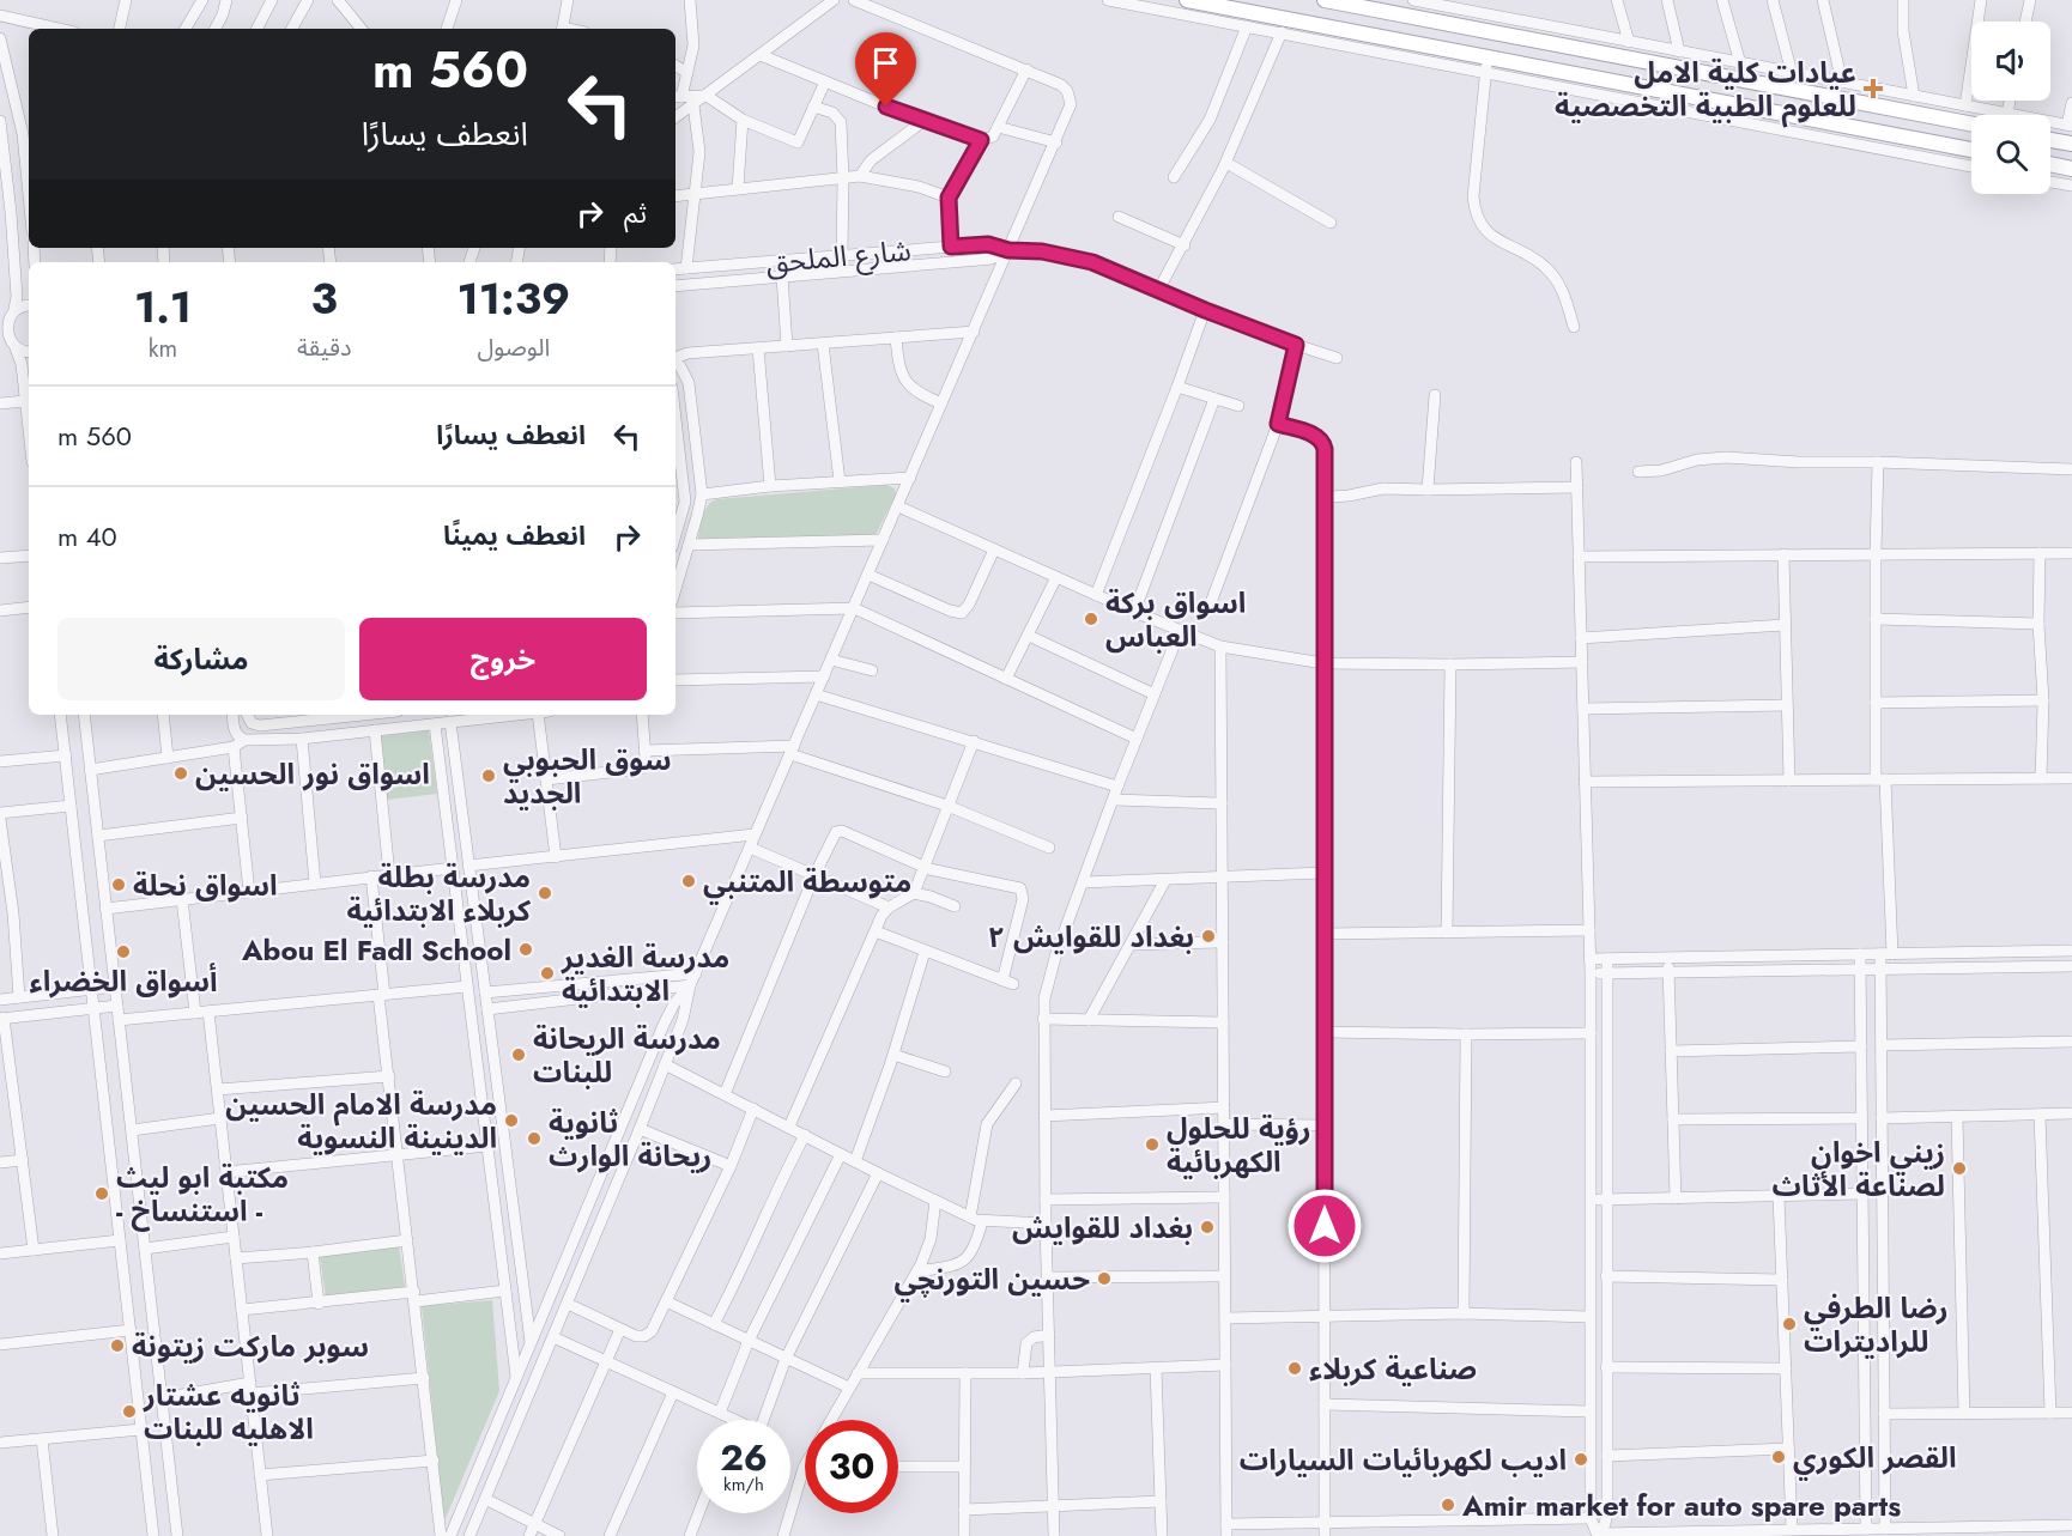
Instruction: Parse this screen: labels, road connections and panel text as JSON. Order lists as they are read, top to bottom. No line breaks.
{"streets":{"street":["شارع الملحق"]},"places":{"health":["عيادات كلية الامل للعلوم الطبية التخصصية"],"other":["اسواق بركة العباس","اسواق نور الحسين","سوق الحبوبي الجديد","متوسطة المتنبي","اسواق نحلة","مدرسة بطلة كربلاء الابتدائية","بغداد للقوايش ٢","Abou El Fadl School","أسواق الخضراء","مدرسة الغدير الابتدائية","مدرسة الريحانة للبنات","مدرسة الامام الحسين الدينينة النسوية","ثانوية ريحانة الوارث","رؤية للحلول الكهربائية","زيني اخوان لصناعة الأثاث","مكتبة ابو ليث - استنساخ -","بغداد للقوايش","حسين التورنچي","رضا الطرفي للراديترات","سوبر ماركت زيتونة","صناعية كربلاء","ثانويه عشتار الاهليه للبنات","القصر الكوري","اديب لكهربائيات السيارات","Amir market for auto spare parts"]},"page":{"turn":["560 m","انعطف يسارًا"],"then":"ثم","eta":["11:39","الوصول","3","دقيقة","1.1","km"],"list":[{"name":"انعطف يسارًا","value":"560 m"},{"name":"انعطف يمينًا","value":"40 m"}],"buttons":["خروج","مشاركة"],"speed":"26 km/h","limit":"30"}}
